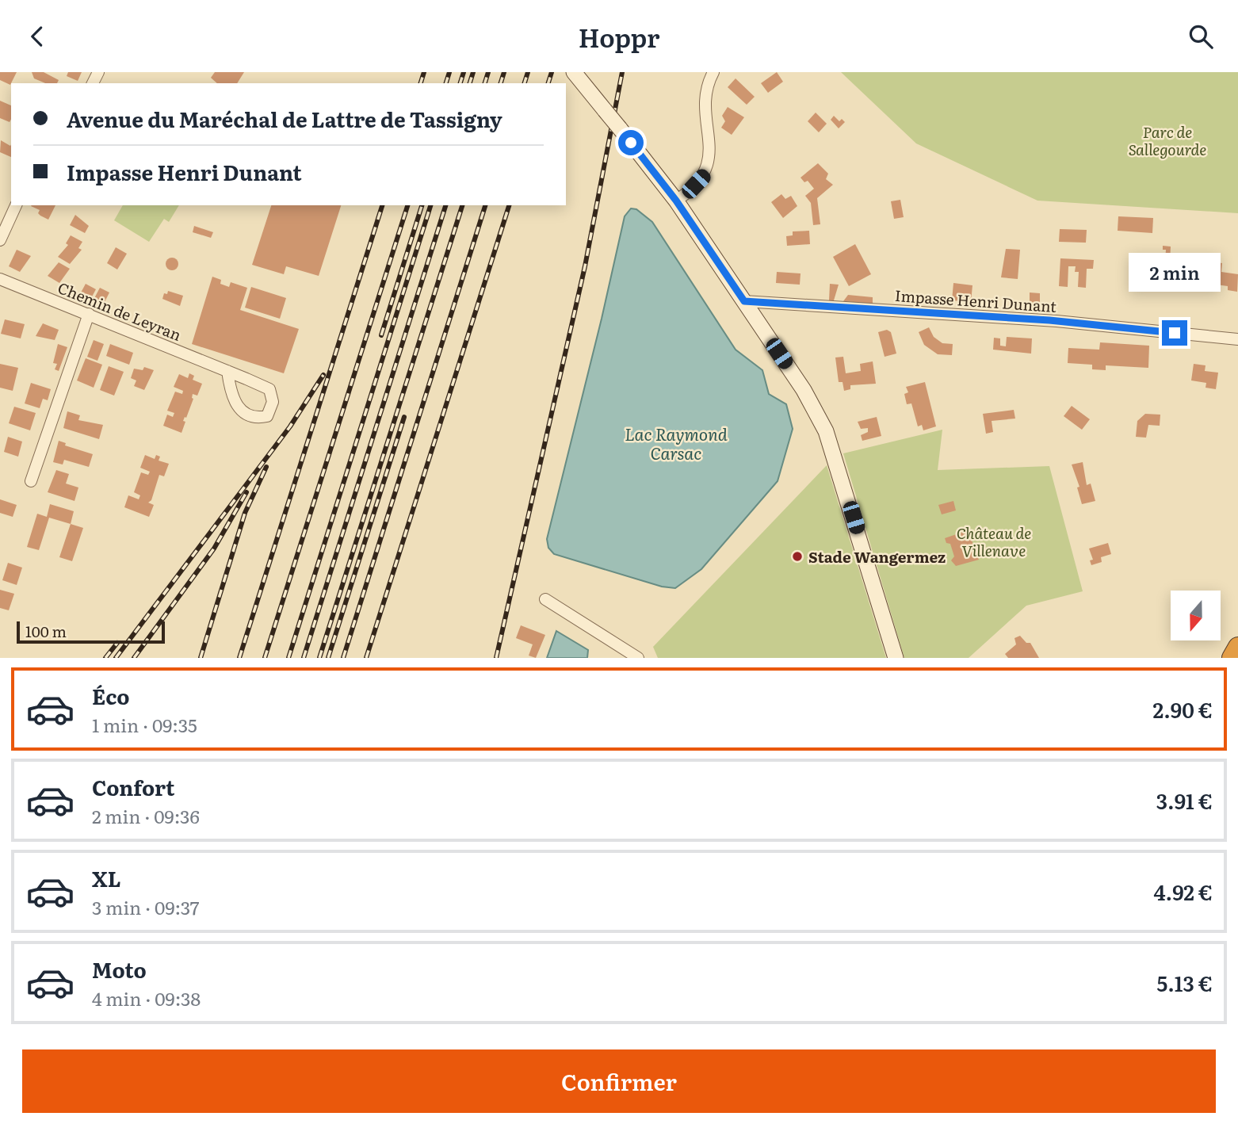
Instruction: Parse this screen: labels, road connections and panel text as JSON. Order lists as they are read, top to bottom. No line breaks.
{"streets":{"street":["Impasse Henri Dunant","Chemin de Leyran"]},"water":["Lac Raymond Carsac"],"parks":["Parc de Sallegourde","Château de Villenave"],"places":["Stade Wangermez"],"scale_bar":"100 m","north":"bottom","page":{"header":"Hoppr","banner":["Avenue du Maréchal de Lattre de Tassigny","Impasse Henri Dunant"],"bubble":"2 min","scale":"100 m","list":[{"name":"Éco","note":"1 min · 09:35","value":"2.90 €"},{"name":"Confort","note":"2 min · 09:36","value":"3.91 €"},{"name":"XL","note":"3 min · 09:37","value":"4.92 €"},{"name":"Moto","note":"4 min · 09:38","value":"5.13 €"}],"buttons":"Confirmer"}}
